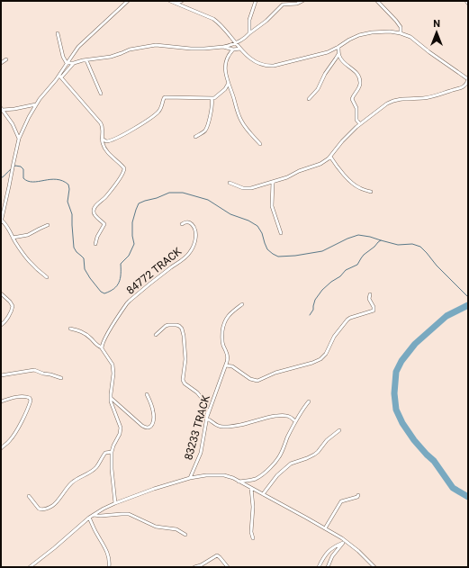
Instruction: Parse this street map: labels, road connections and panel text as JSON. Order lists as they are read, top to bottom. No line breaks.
{"streets":{"street":["84772 TRACK","83233 TRACK"]},"north":"top"}
